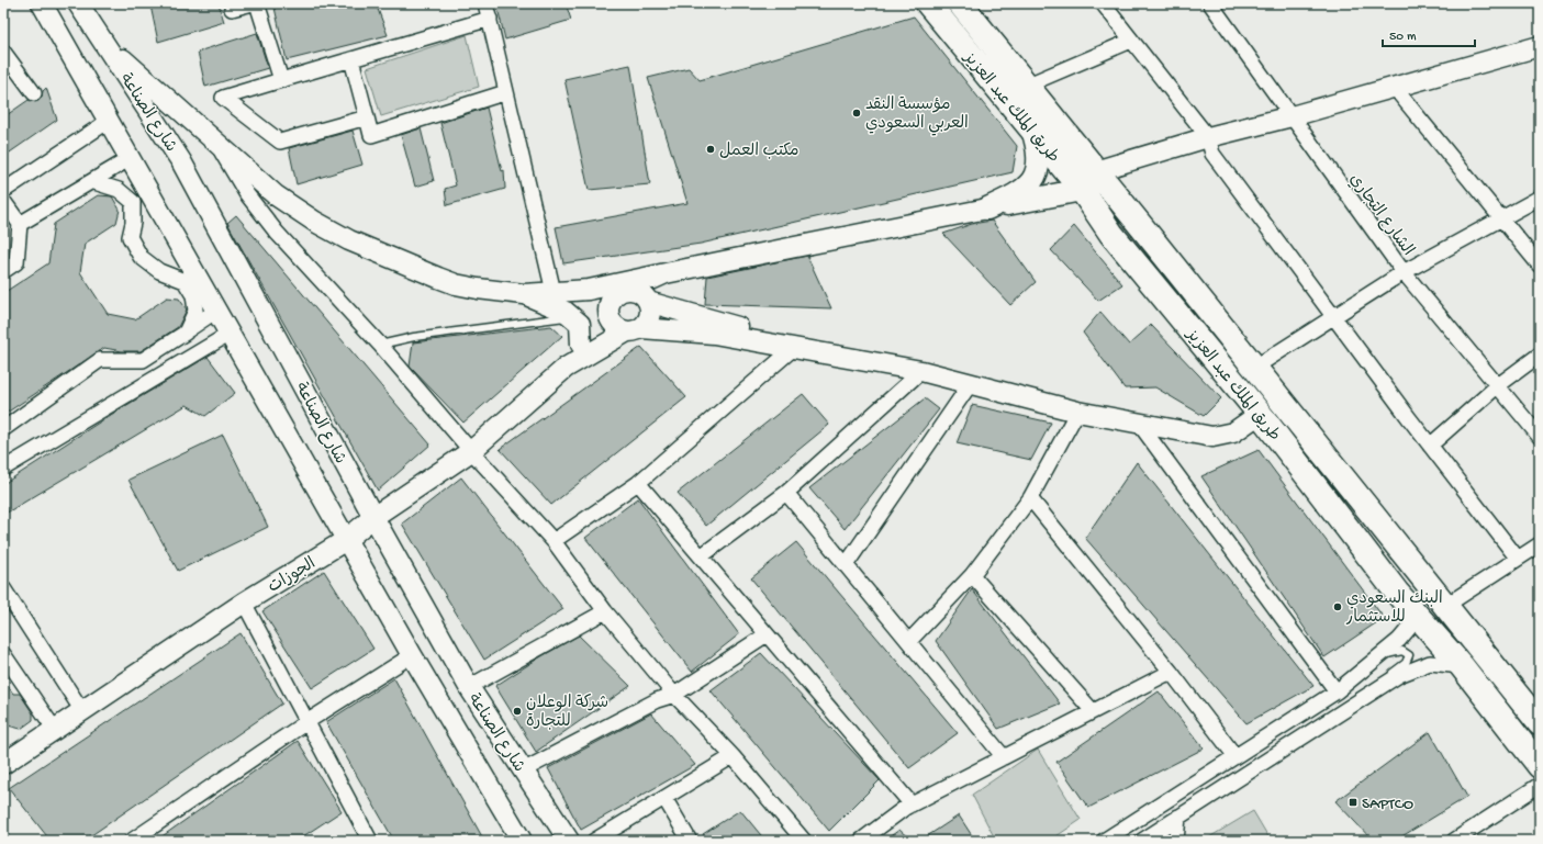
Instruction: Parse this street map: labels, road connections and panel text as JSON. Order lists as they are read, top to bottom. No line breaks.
{"streets":{"highway":["طريق الملك عبد العزيز"],"street":["شارع الصناعة","الشارع التجاري","الجوزات"]},"crossings":[["شارع الصناعة","الجوزات"]],"places":{"other":["مؤسسة النقد العربي السعودي","مكتب العمل","البنك السعودي للاستثمار","شركة الوعلان للتجارة"],"transit":["SAPTCO"]},"scale_bar":"50 m"}
